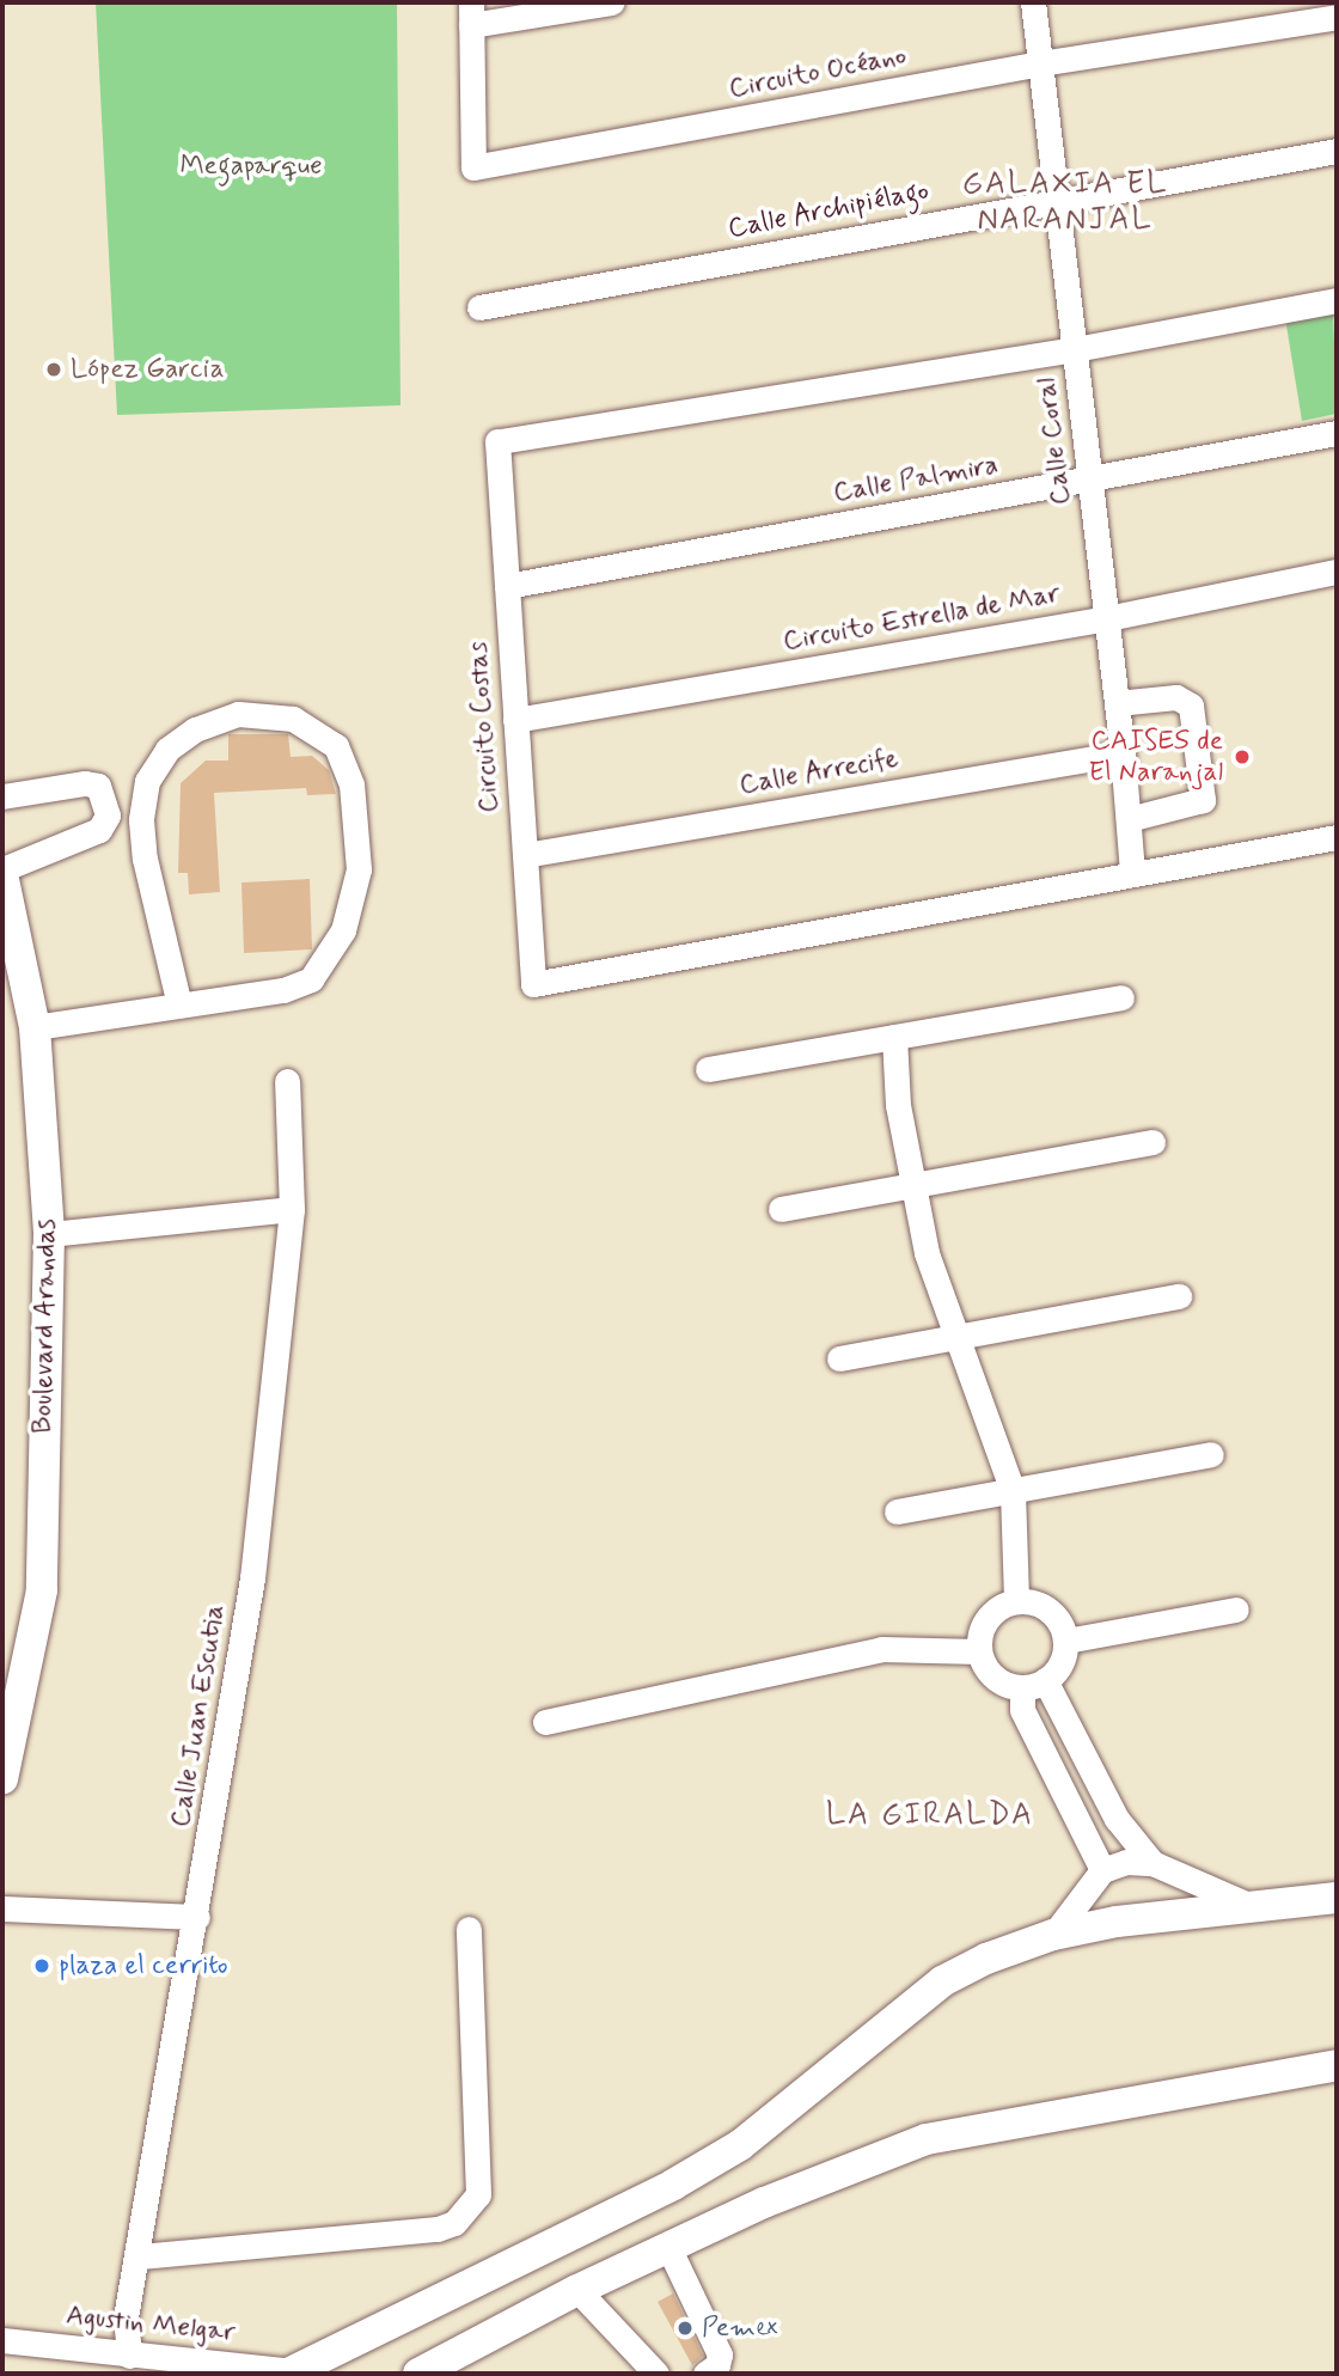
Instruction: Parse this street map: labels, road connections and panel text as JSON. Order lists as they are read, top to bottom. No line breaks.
{"streets":{"main road":["Boulevard Arandas"],"street":["Circuito Océano","Calle Archipiélago","Calle Coral","Calle Palmira","Circuito Estrella de Mar","Circuito Costas","Calle Arrecife","Calle Juan Escutia","Agustin Melgar"]},"crossings":[["Circuito Océano","Calle Coral"],["Calle Archipiélago","Calle Coral"],["Calle Coral","Calle Palmira"],["Calle Coral","Circuito Estrella de Mar"],["Calle Coral","Circuito Costas"],["Calle Coral","Calle Arrecife"],["Calle Palmira","Circuito Costas"],["Circuito Estrella de Mar","Circuito Costas"],["Circuito Costas","Calle Arrecife"],["Calle Juan Escutia","Agustin Melgar"]],"districts":["GALAXIA EL NARANJAL","LA GIRALDA"],"parks":["Megaparque"],"places":["López Garcia","CAISES de El Naranjal","plaza el cerrito","Pemex"]}
